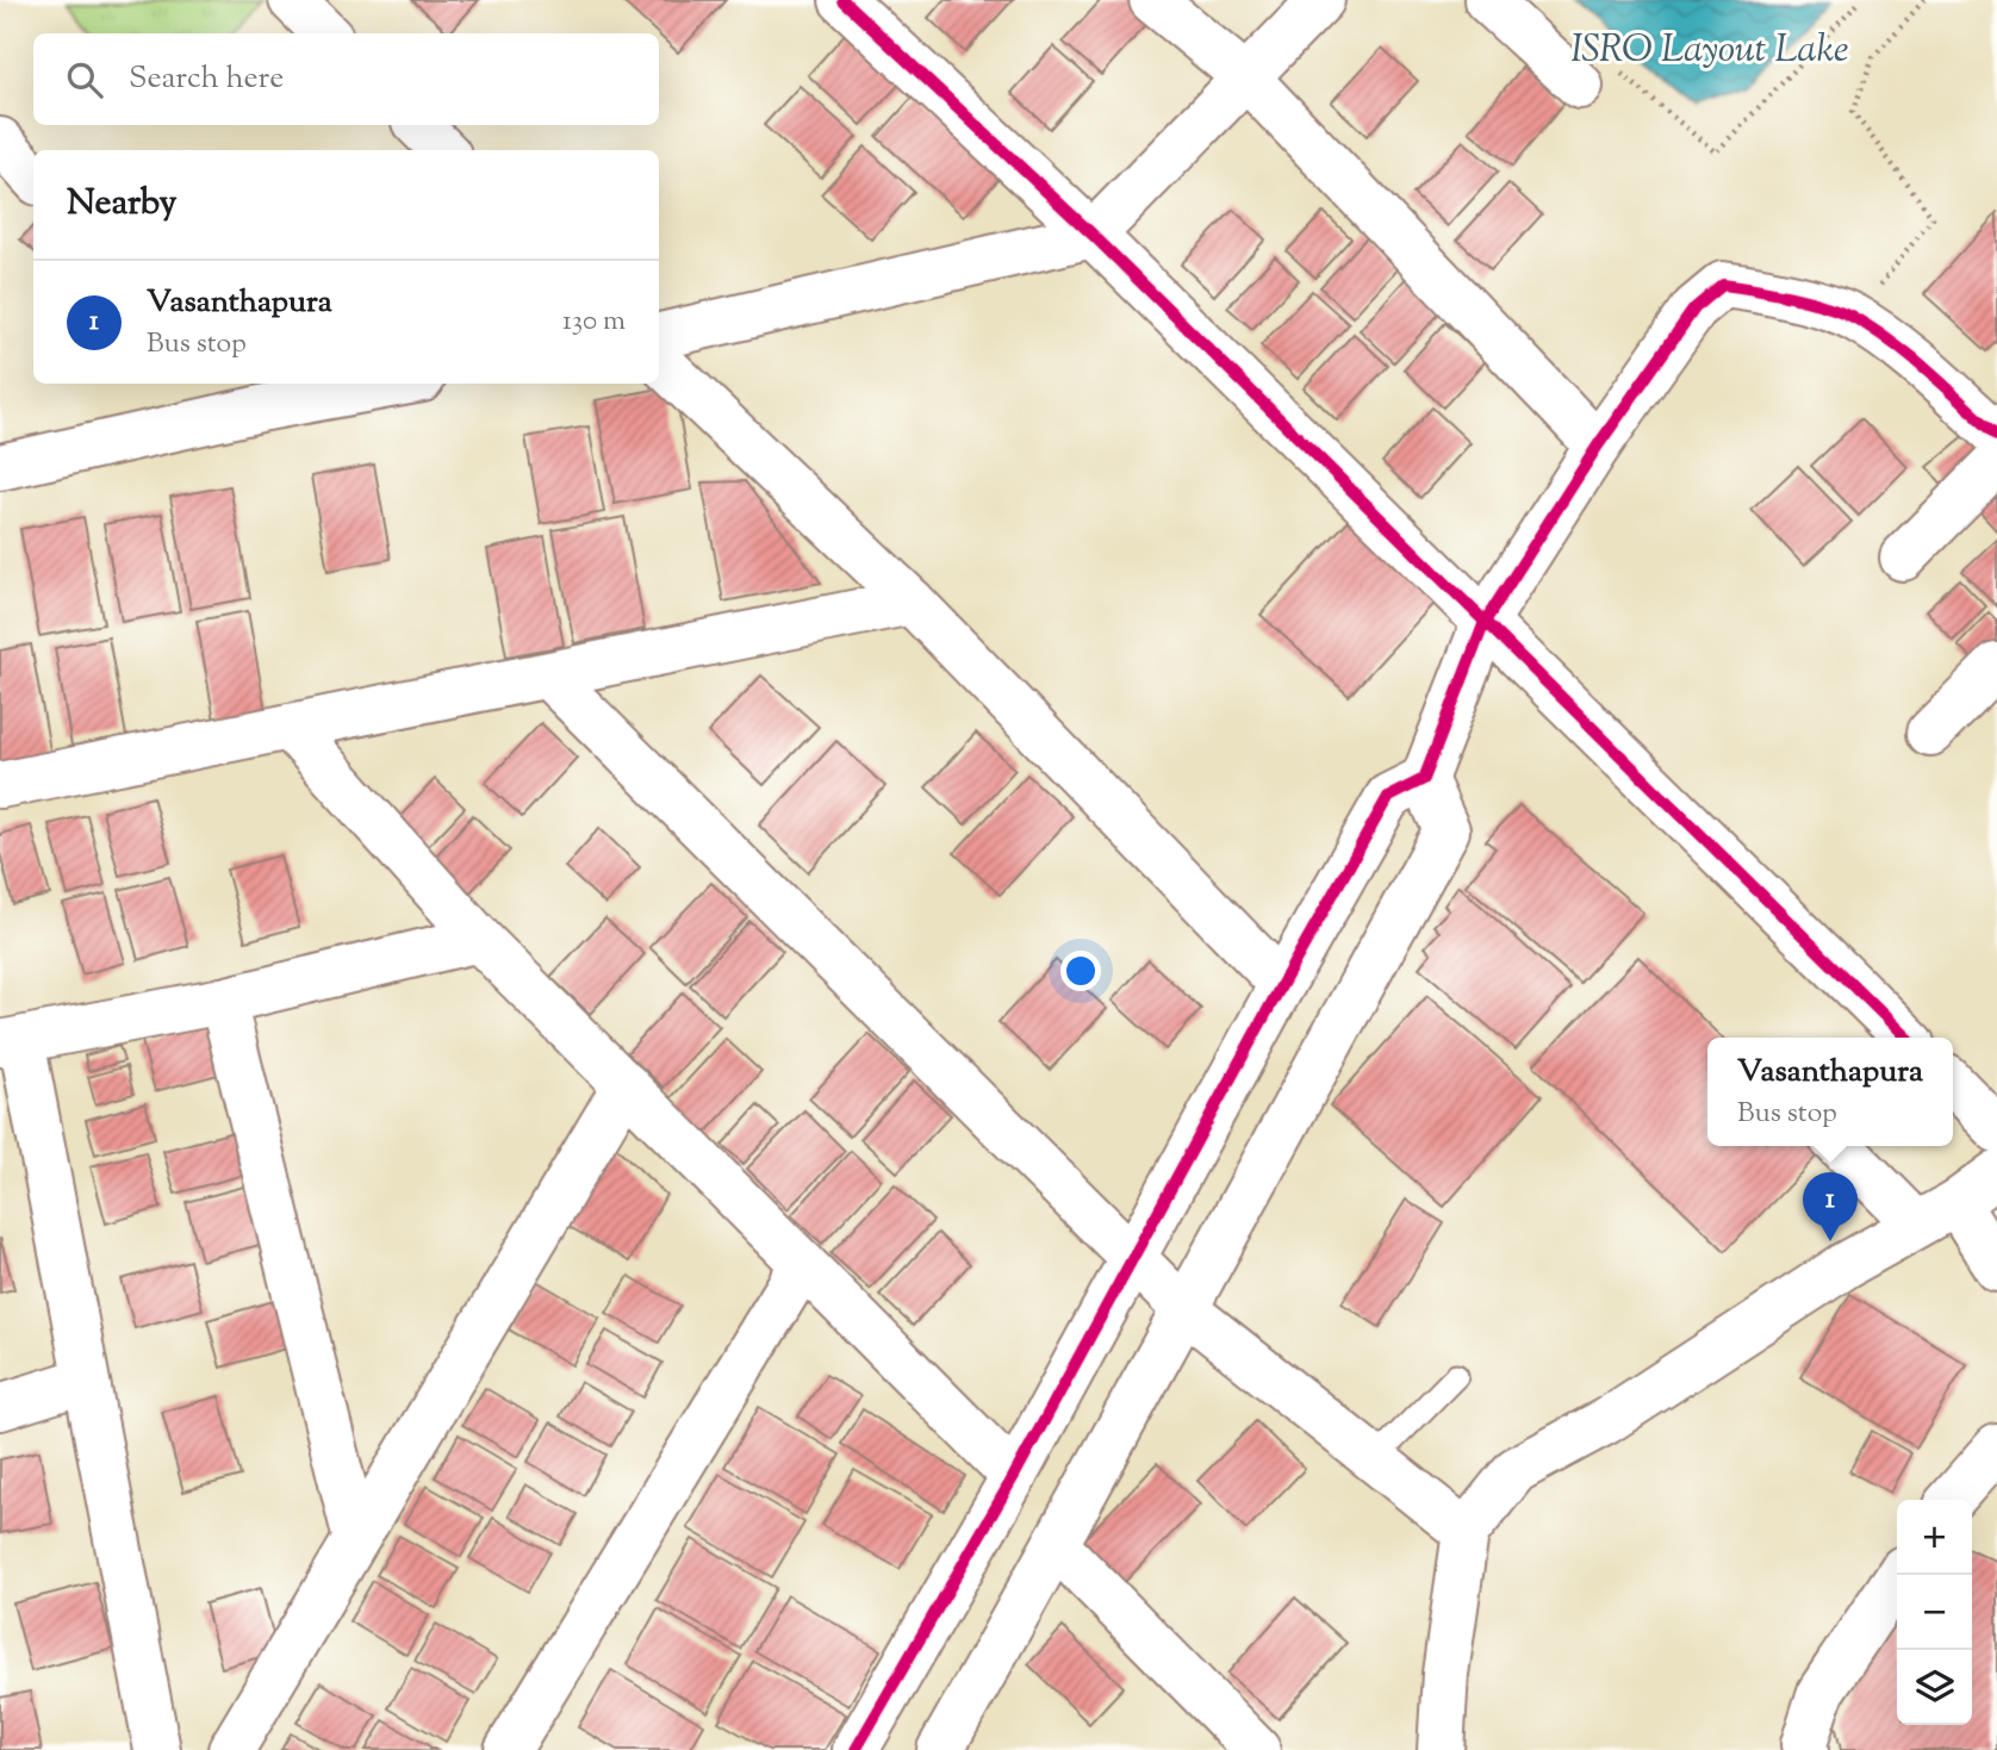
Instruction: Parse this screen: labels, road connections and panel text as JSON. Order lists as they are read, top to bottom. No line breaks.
{"water":["ISRO Layout Lake"],"page":{"search":"Search here","heading":"Nearby","list":[{"mark":"1","name":"Vasanthapura","note":"Bus stop","value":"130 m"}],"popup":["Vasanthapura","Bus stop"],"pins":"1","map_buttons":["+","−"]}}
